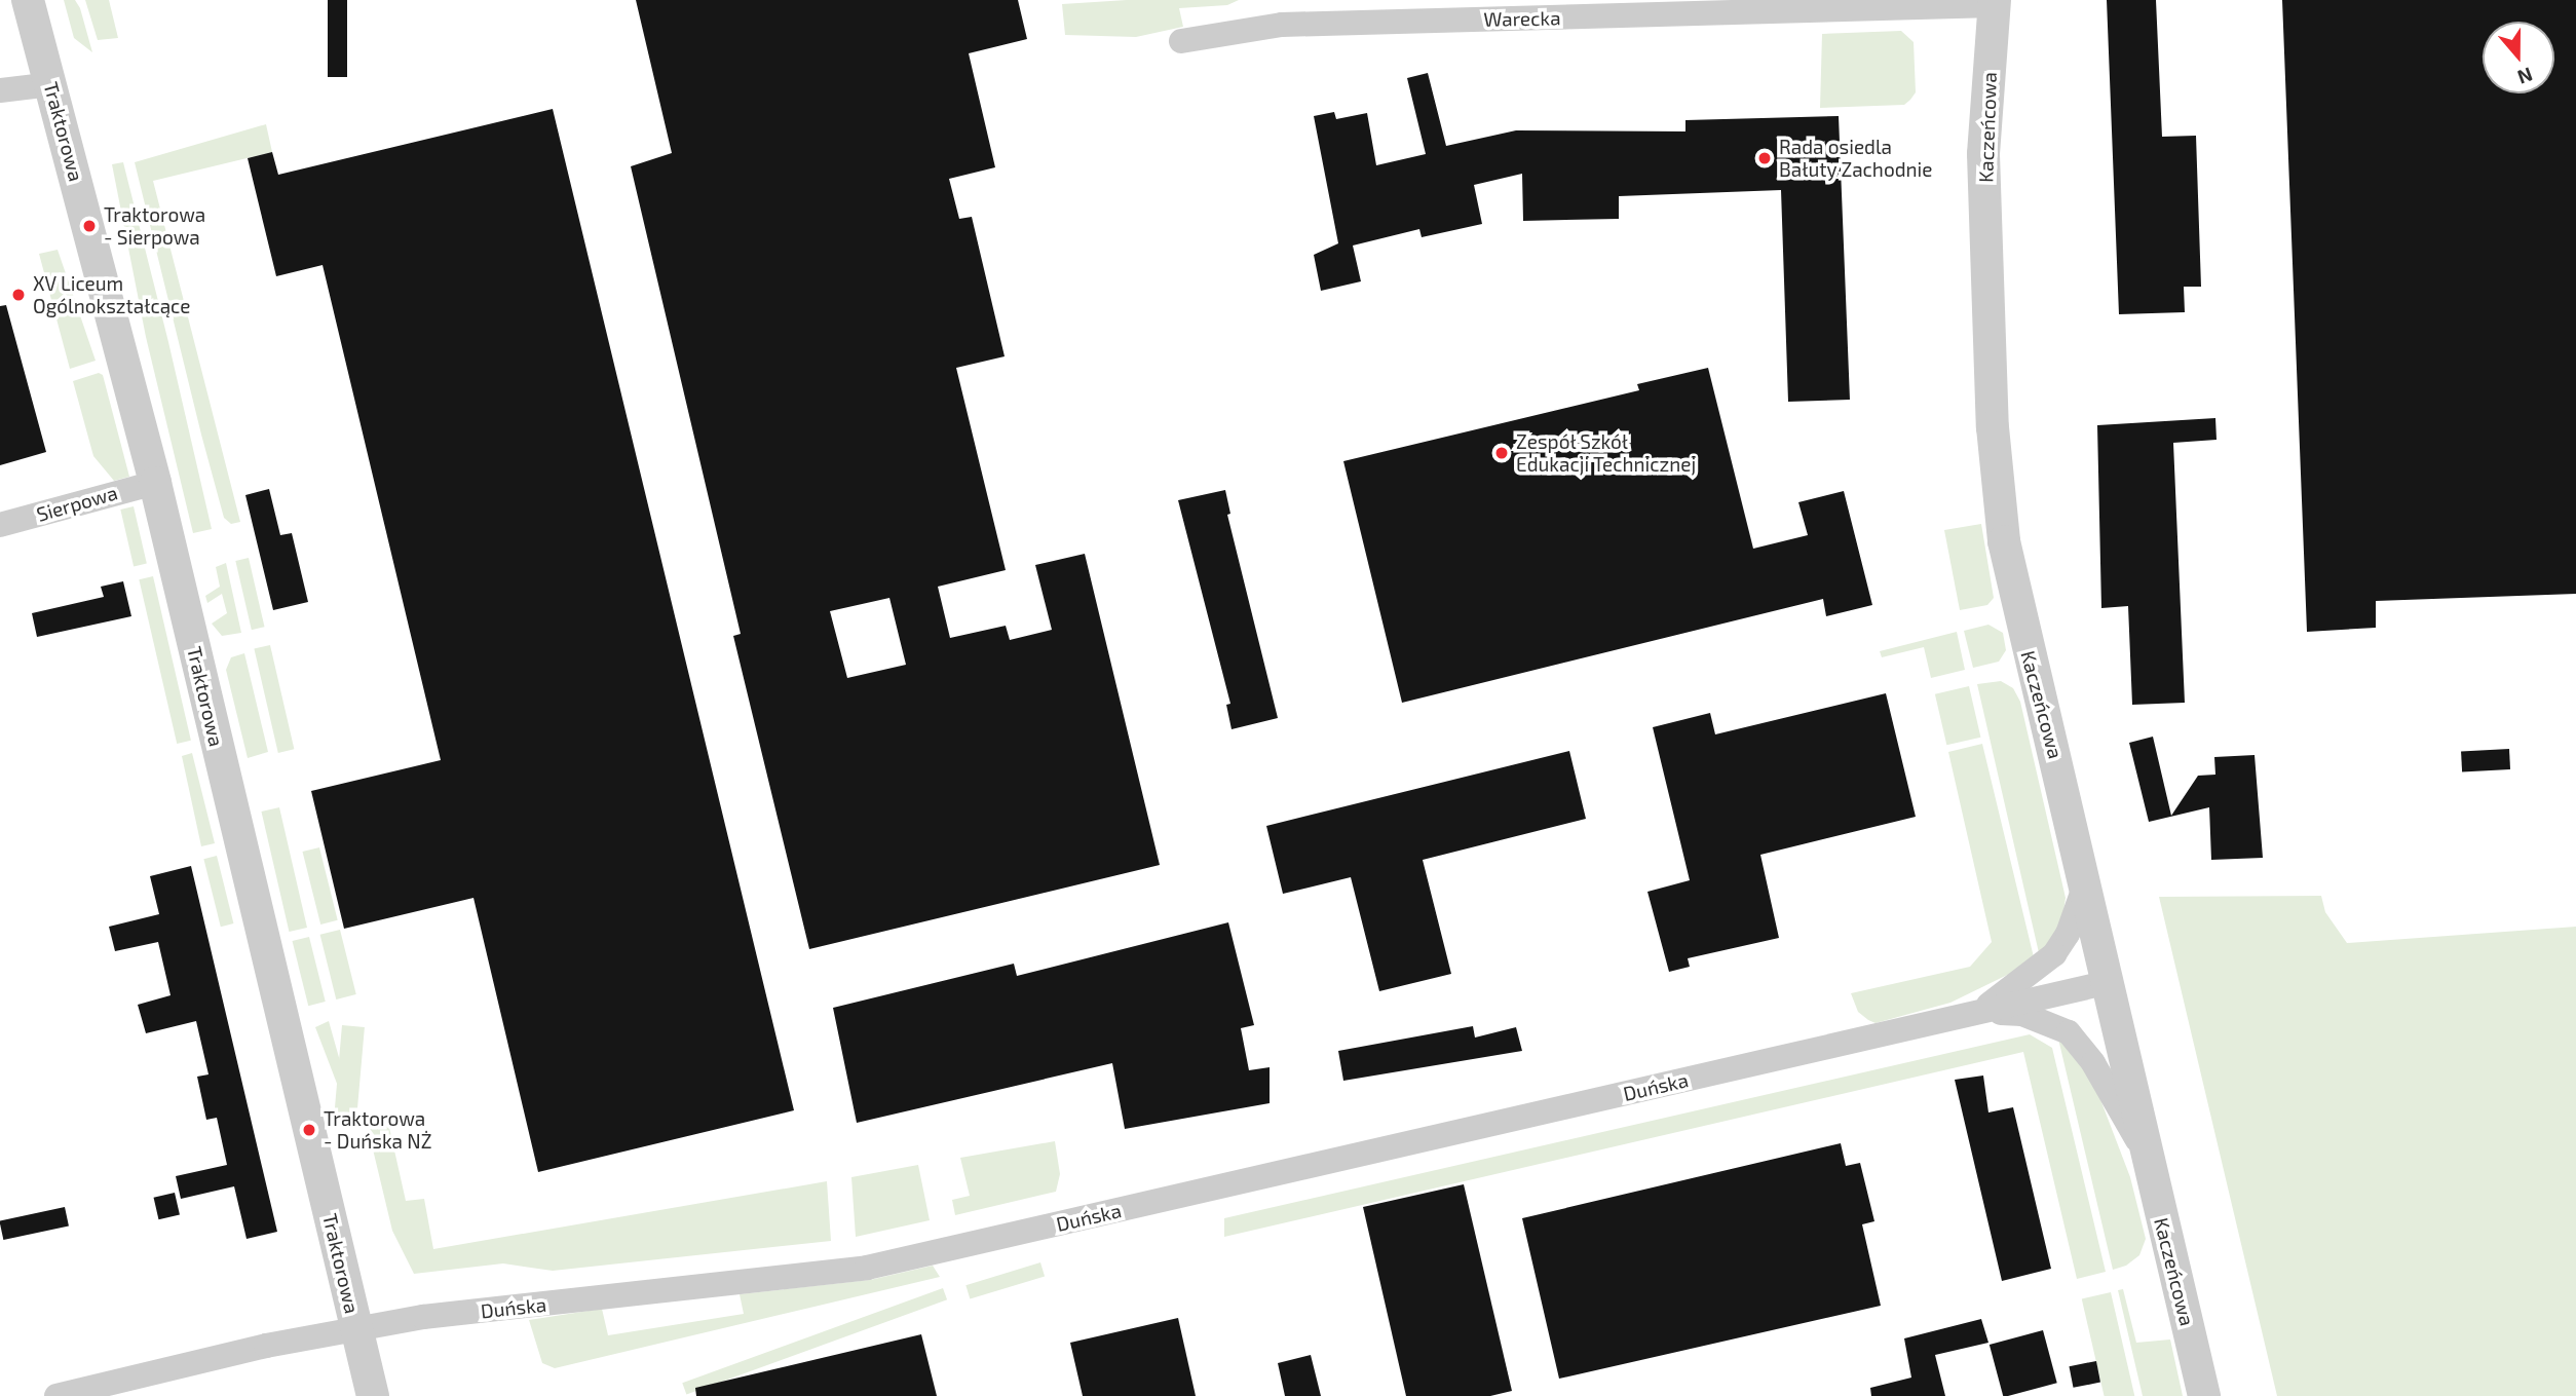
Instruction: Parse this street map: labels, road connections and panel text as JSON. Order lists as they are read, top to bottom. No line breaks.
{"streets":{"street":["Warecka","Kaczeńcowa","Traktorowa","Sierpowa","Duńska"]},"crossings":[["Warecka","Kaczeńcowa"],["Kaczeńcowa","Duńska"],["Traktorowa","Sierpowa"],["Traktorowa","Duńska"]],"places":["Rada osiedla Bałuty Zachodnie","Traktorowa - Sierpowa","XV Liceum Ogólnokształcące","Zespół Szkół Edukacji Technicznej","Traktorowa - Duńska NŻ"],"north":"bottom"}
